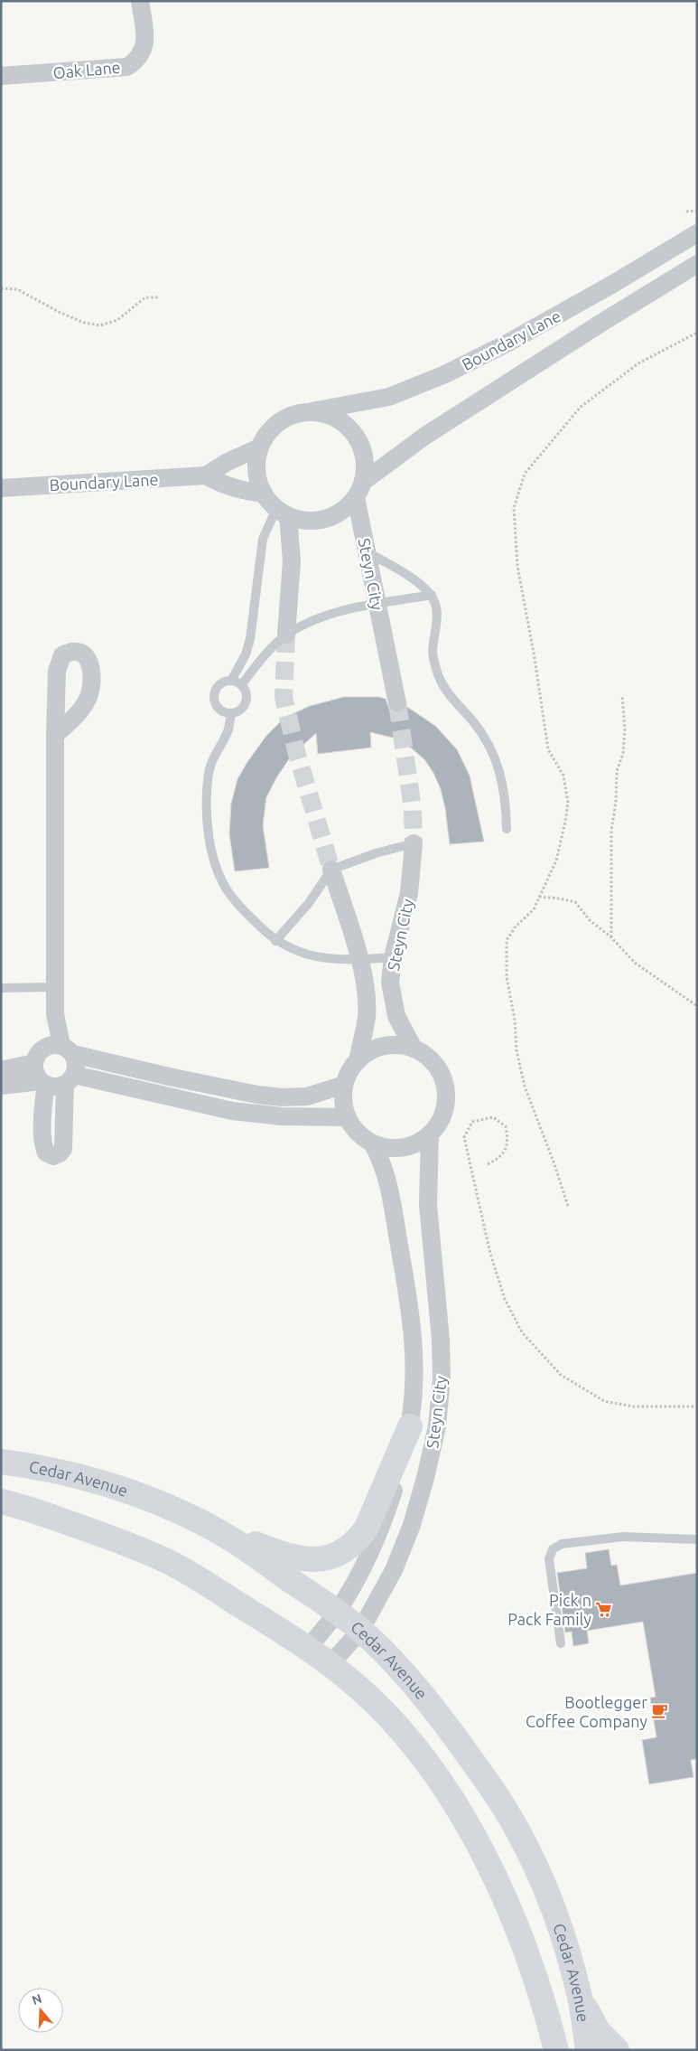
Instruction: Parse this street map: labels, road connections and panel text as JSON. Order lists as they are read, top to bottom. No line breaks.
{"streets":{"main road":["Cedar Avenue"],"street":["Oak Lane","Boundary Lane","Steyn City"]},"crossings":[["Boundary Lane","Steyn City"],["Steyn City","Cedar Avenue"]],"places":{"supermarket":["Pick n Pack Family"],"cafe":["Bootlegger Coffee Company"]},"north":"top"}
